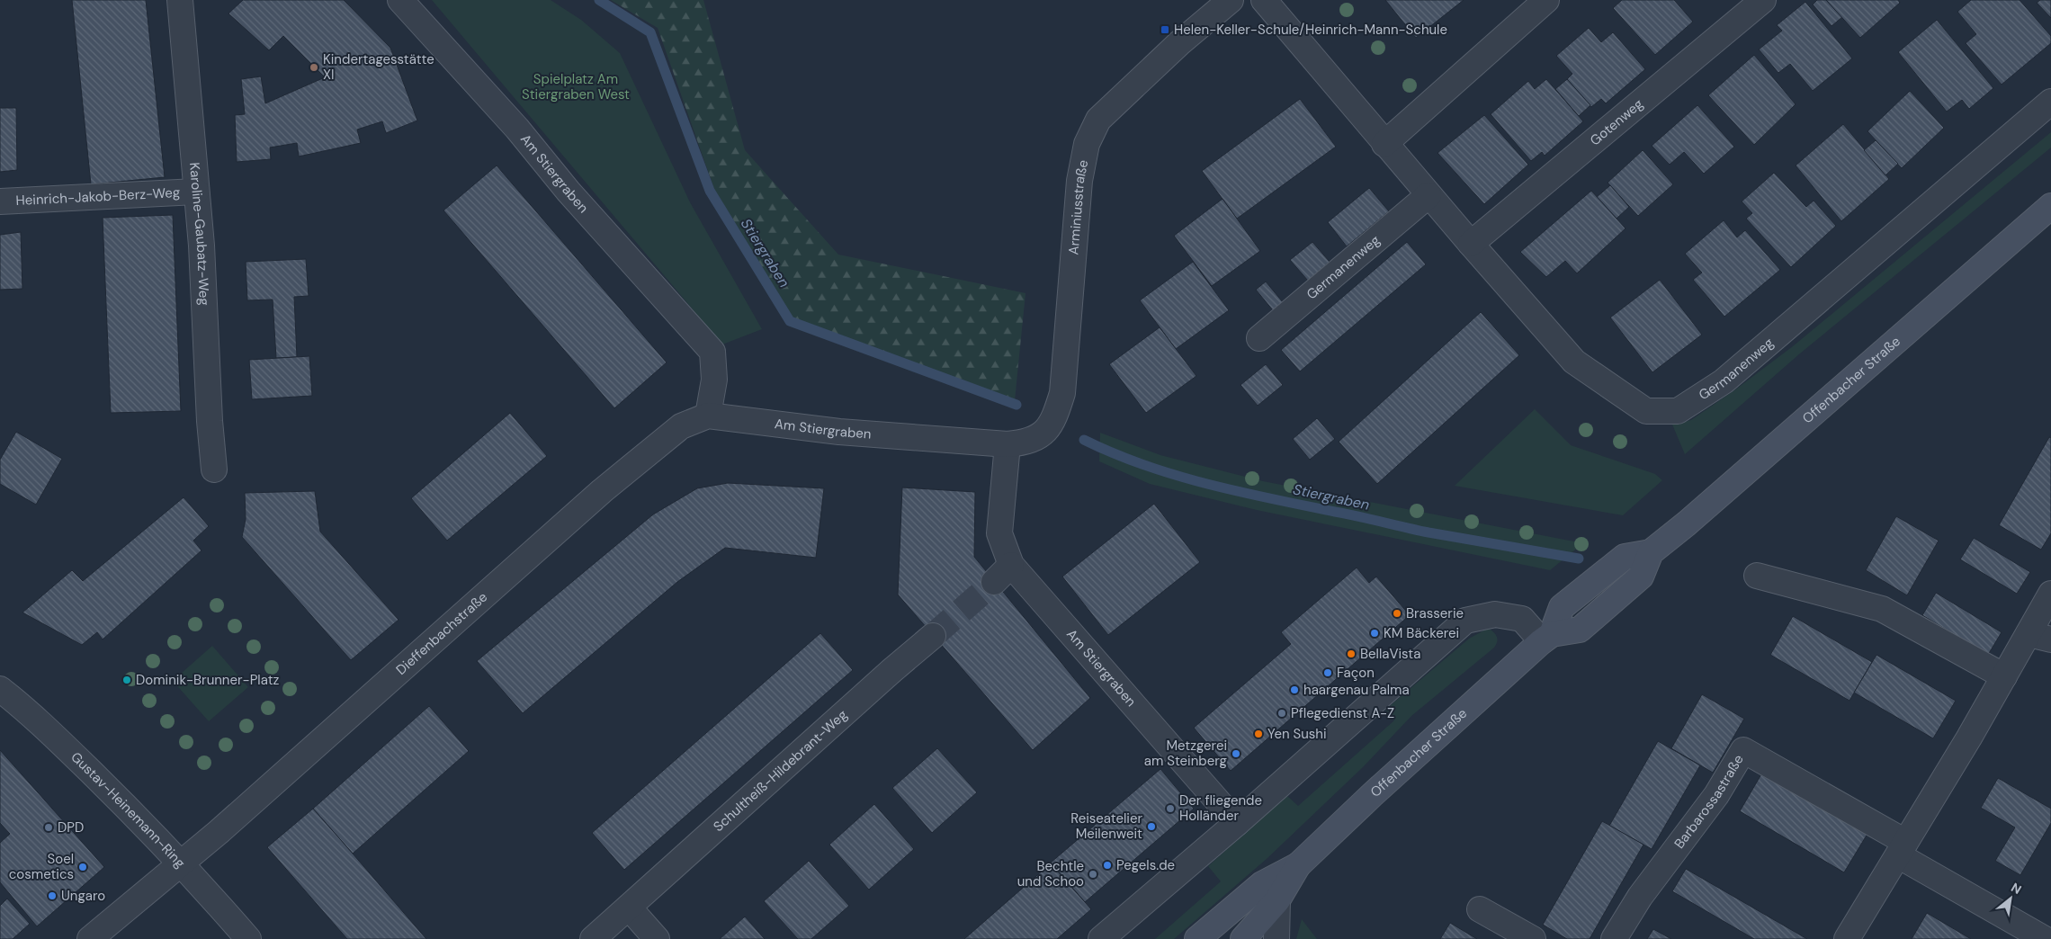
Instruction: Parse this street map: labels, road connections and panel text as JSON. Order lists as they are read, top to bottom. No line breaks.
{"streets":{"main road":["Offenbacher Straße"],"street":["Gotenweg","Am Stiergraben","Heinrich-Jakob-Berz-Weg","Arminiusstraße","Karoline-Gaubatz-Weg","Germanenweg","Dieffenbachstraße","Schultheiß-Hildebrant-Weg","Barbarossastraße","Gustav-Heinemann-Ring"]},"crossings":[["Gotenweg","Germanenweg"],["Am Stiergraben","Arminiusstraße"],["Am Stiergraben","Dieffenbachstraße"],["Heinrich-Jakob-Berz-Weg","Karoline-Gaubatz-Weg"],["Dieffenbachstraße","Gustav-Heinemann-Ring"]],"water":["Stiergraben"],"parks":["Spielplatz Am Stiergraben West"],"places":{"transit":["Helen-Keller-Schule/Heinrich-Mann-Schule"],"other":["Kindertagesstätte XI","Brasserie","KM Bäckerei","BellaVista","Façon","Dominik-Brunner-Platz","haargenau Palma","Pflegedienst A-Z","Yen Sushi","Metzgerei am Steinberg","Der fliegende Holländer","Reiseatelier Meilenweit","DPD","Pegels.de","Soel cosmetics","Bechtle und Schoo","Ungaro"]},"north":"top right"}
